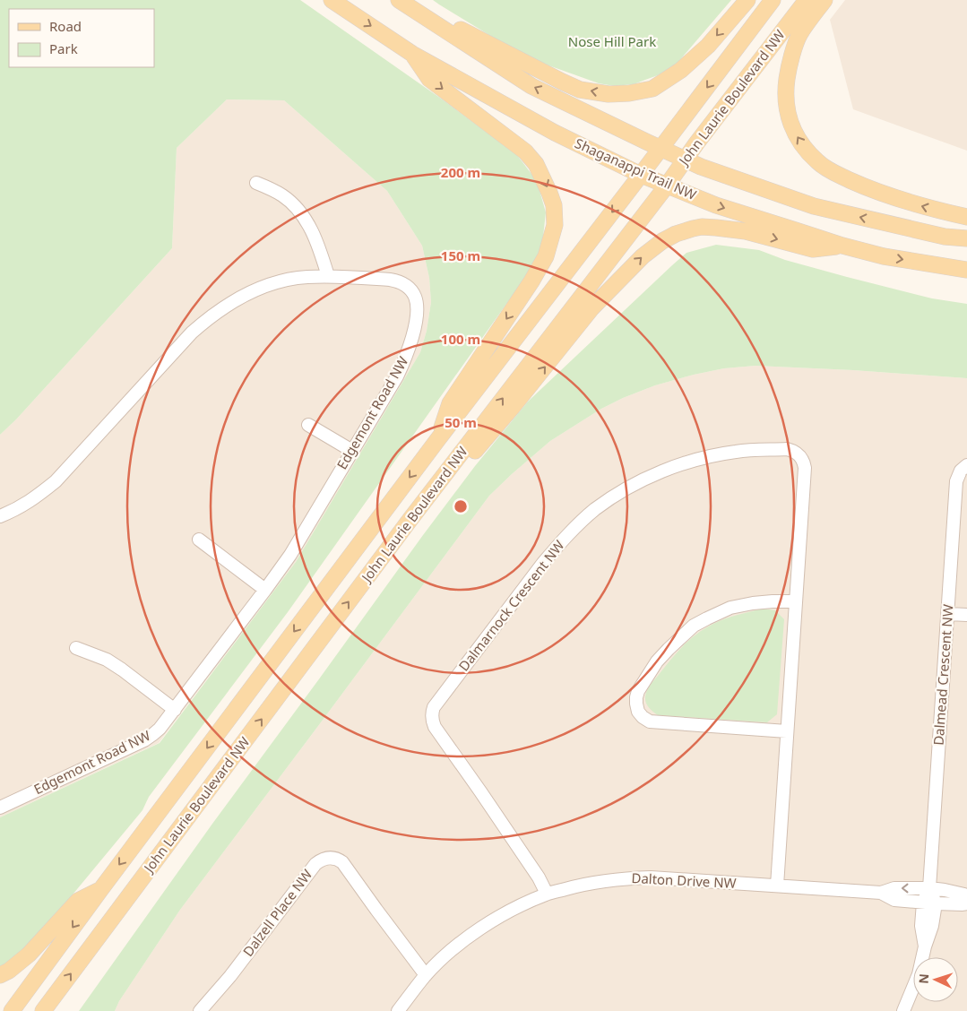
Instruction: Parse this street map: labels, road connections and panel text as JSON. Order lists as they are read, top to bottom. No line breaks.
{"streets":{"main road":["John Laurie Boulevard NW","Shaganappi Trail NW"],"street":["Edgemont Road NW","Dalmarnock Crescent NW","Dalmead Crescent NW","Dalton Drive NW","Dalzell Place NW"]},"crossings":[["John Laurie Boulevard NW","Shaganappi Trail NW"],["Dalmarnock Crescent NW","Dalton Drive NW"],["Dalmead Crescent NW","Dalton Drive NW"],["Dalton Drive NW","Dalzell Place NW"]],"parks":["Nose Hill Park"],"legend":["Road","Park"],"north":"left","rings":["200 m","150 m","100 m","50 m"]}
